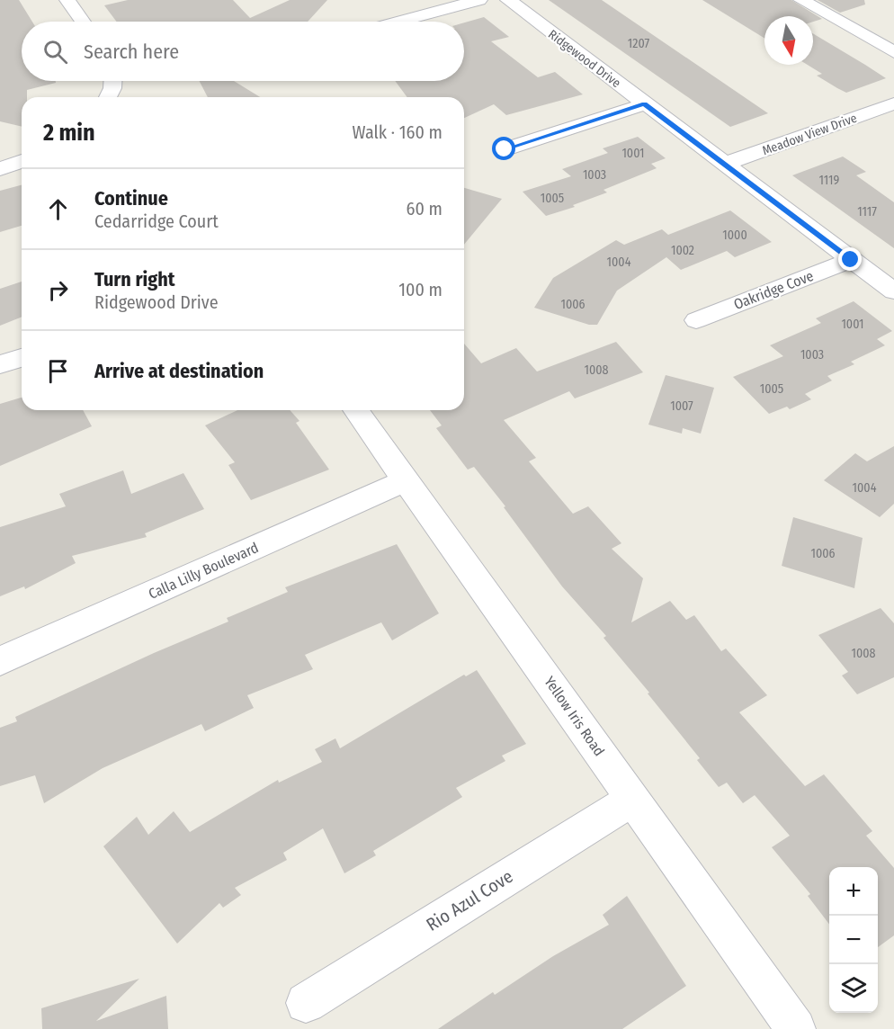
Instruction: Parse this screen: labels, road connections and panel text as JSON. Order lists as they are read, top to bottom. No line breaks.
{"streets":{"street":["Ridgewood Drive","Meadow View Drive","Oakridge Cove","Calla Lilly Boulevard","Yellow Iris Road","Rio Azul Cove"]},"crossings":[["Ridgewood Drive","Meadow View Drive"],["Ridgewood Drive","Oakridge Cove"],["Calla Lilly Boulevard","Yellow Iris Road"],["Yellow Iris Road","Rio Azul Cove"]],"house_numbers":["1207","1001","1003","1119","1005","1117","1000","1002","1004","1006","1001","1003","1008","1005","1007","1004","1006","1008"],"north":"bottom","page":{"search":"Search here","heading":["2 min","Walk · 160 m"],"list":[["Continue","Cedarridge Court","60 m"],["Turn right","Ridgewood Drive","100 m"],"Arrive at destination"],"map_buttons":["+","−"]}}
